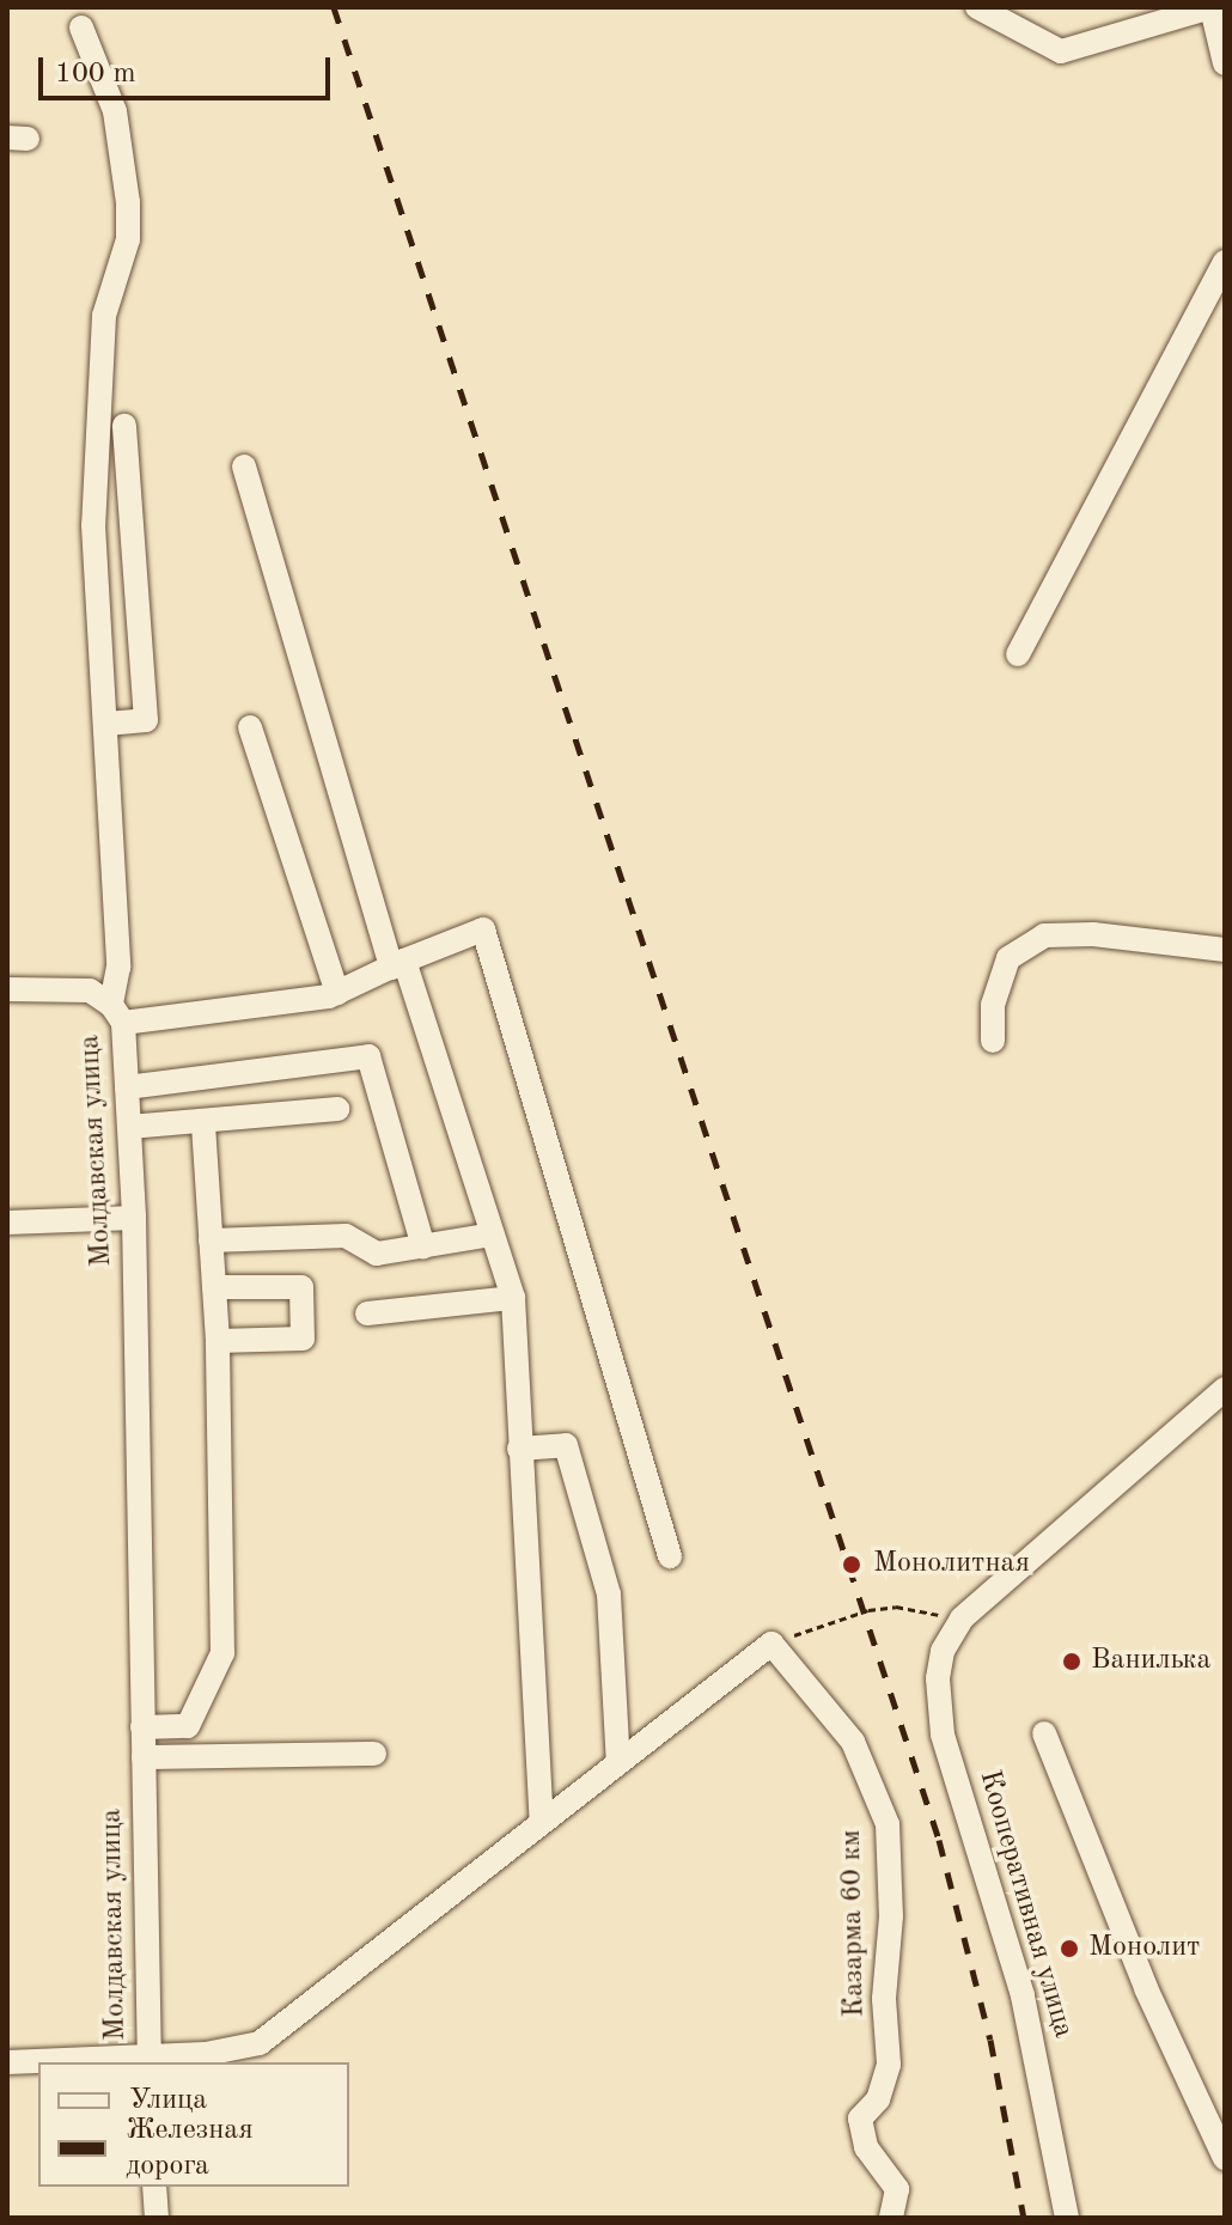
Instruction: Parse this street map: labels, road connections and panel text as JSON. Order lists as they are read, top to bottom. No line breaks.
{"streets":{"street":["Молдавская улица","Кооперативная улица","Казарма 60 км"]},"places":["Монолитная","Ванилька","Монолит"],"legend":["Улица","Железная дорога"],"scale_bar":"100 m"}
